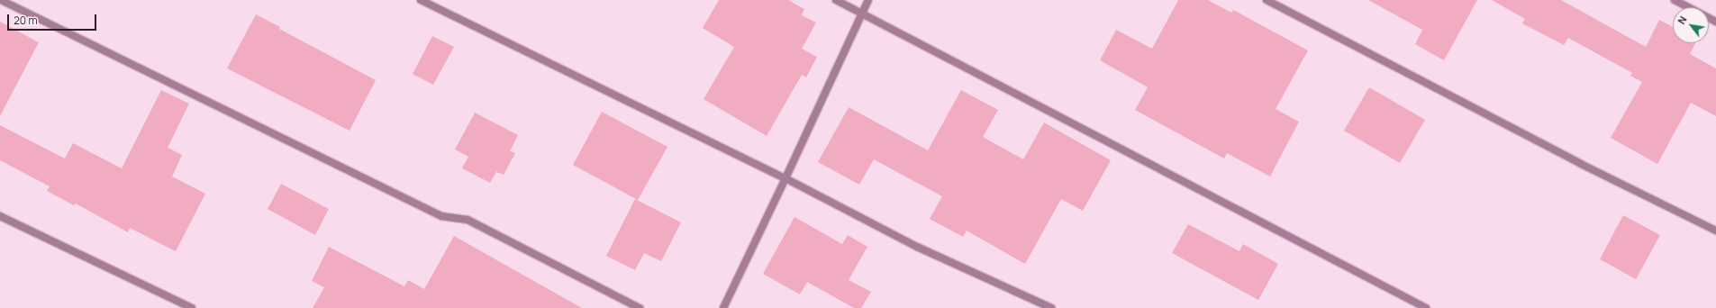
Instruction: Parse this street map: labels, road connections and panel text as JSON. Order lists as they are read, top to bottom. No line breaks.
{"scale_bar":"20 m","north":"top left"}
